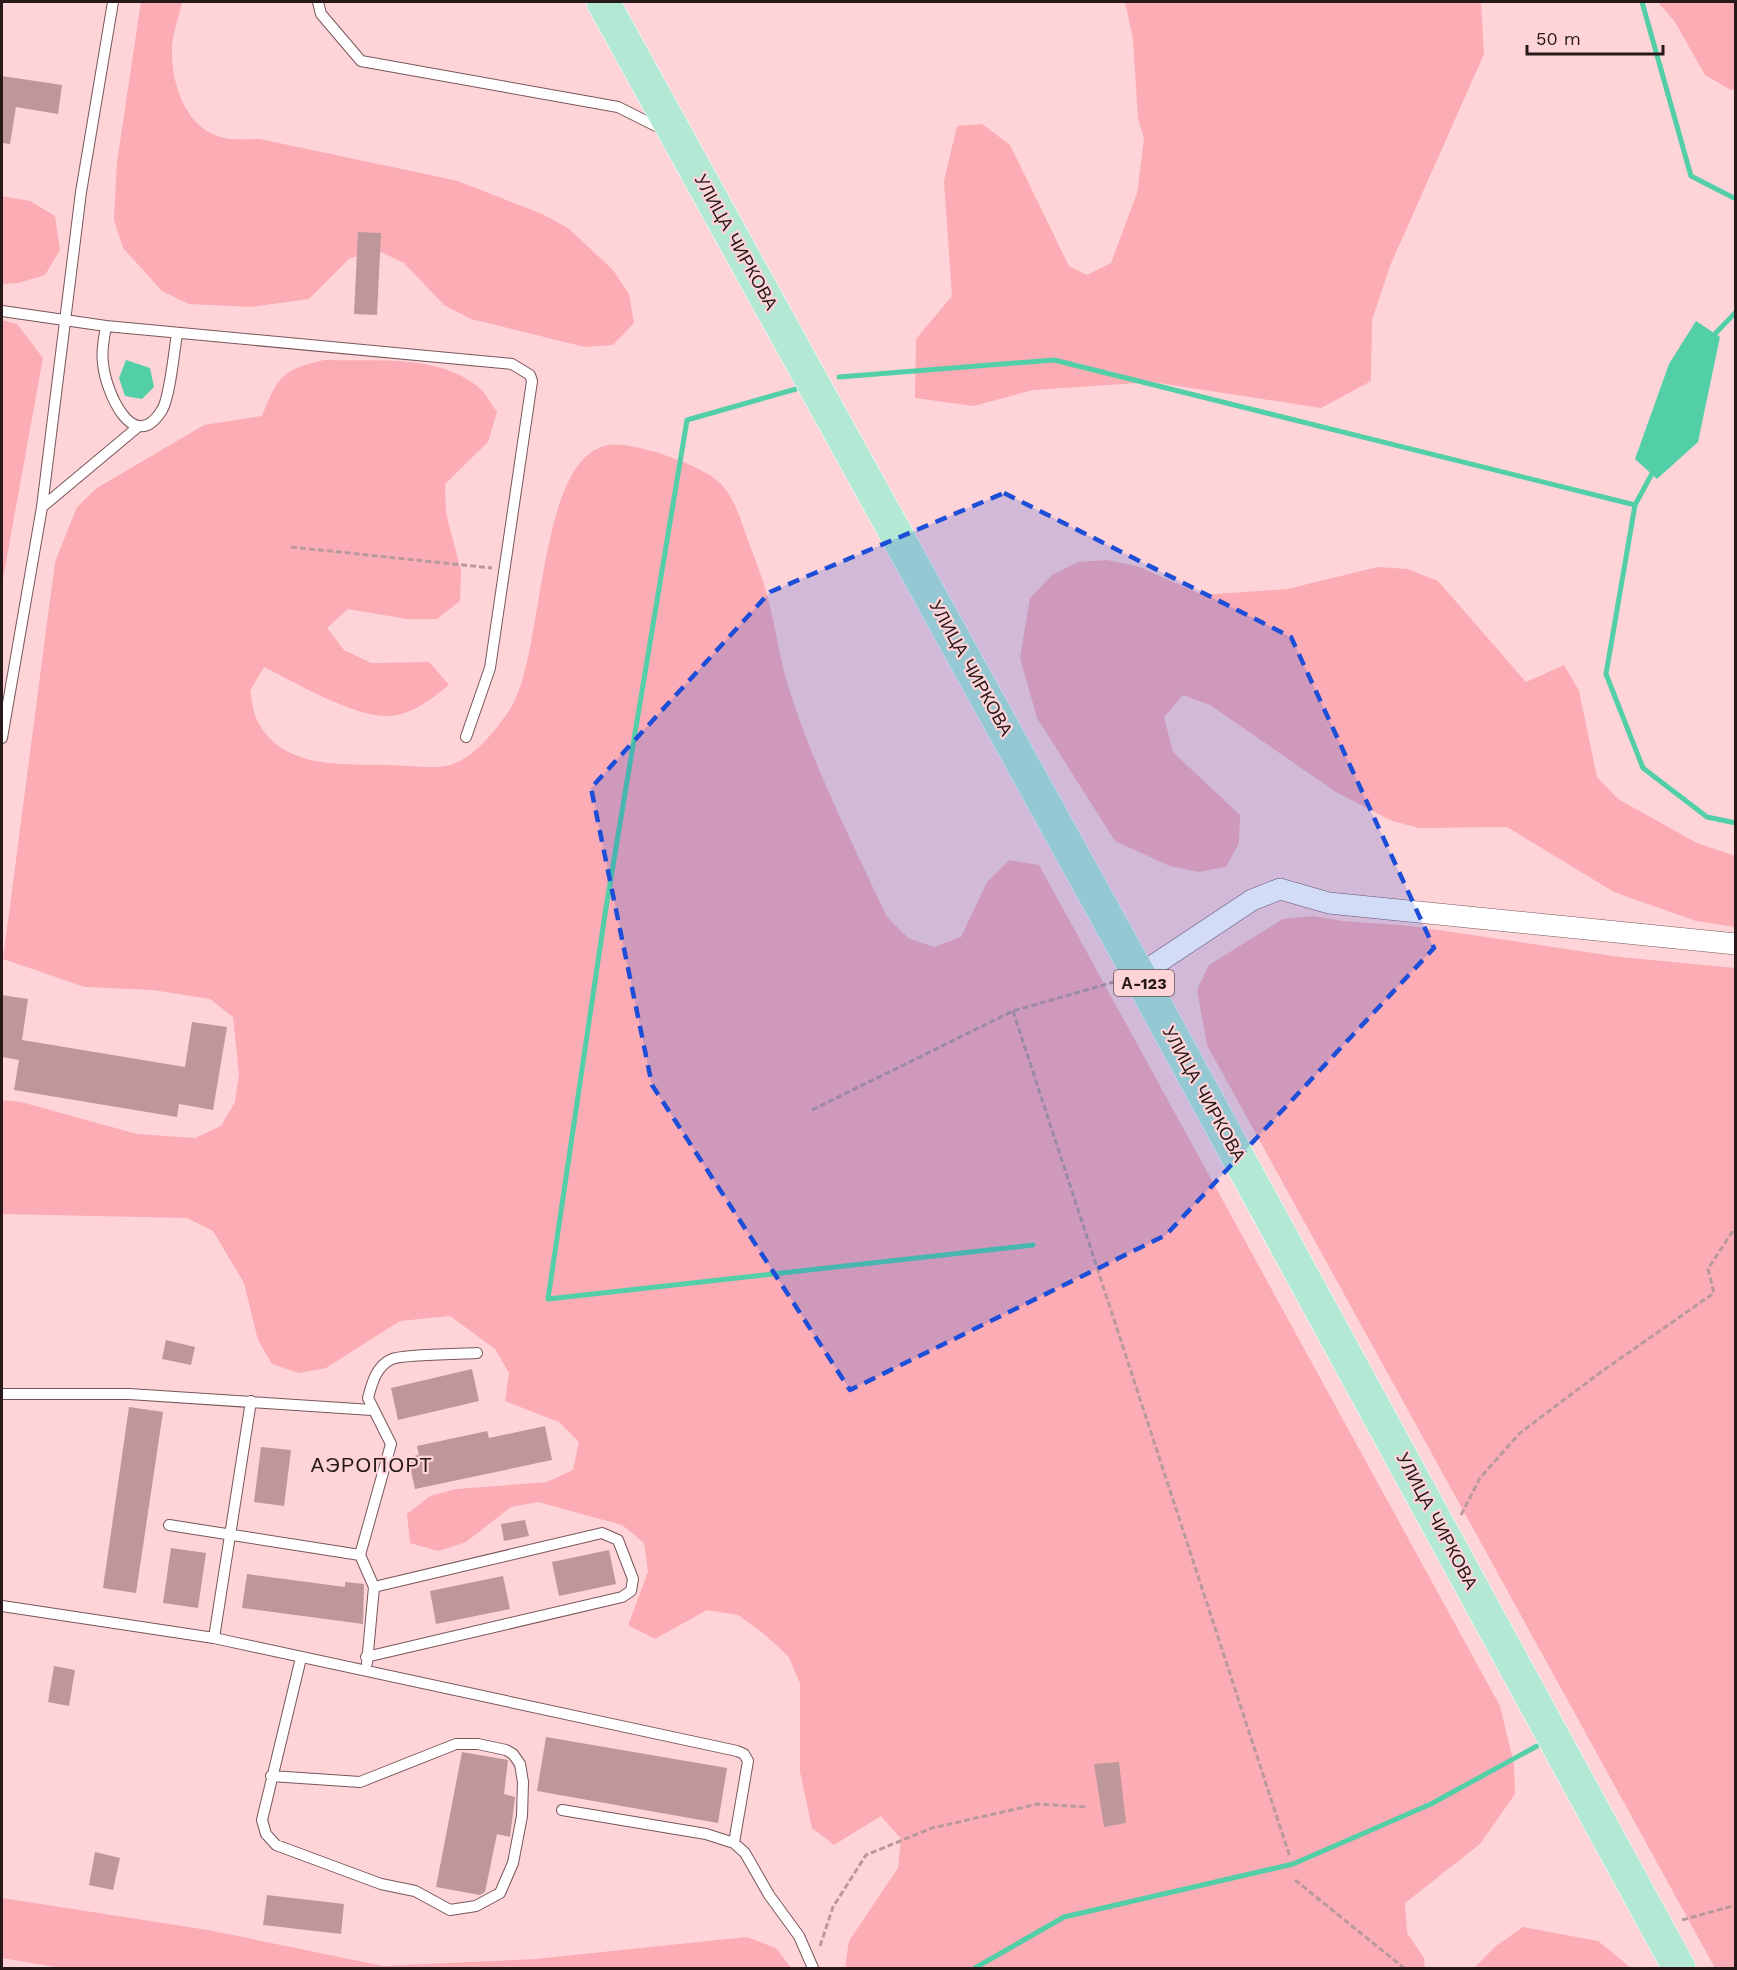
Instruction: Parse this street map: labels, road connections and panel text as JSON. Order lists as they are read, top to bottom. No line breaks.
{"streets":{"main road":["УЛИЦА ЧИРКОВА","А-123"]},"districts":["АЭРОПОРТ"],"scale_bar":"50 m"}
